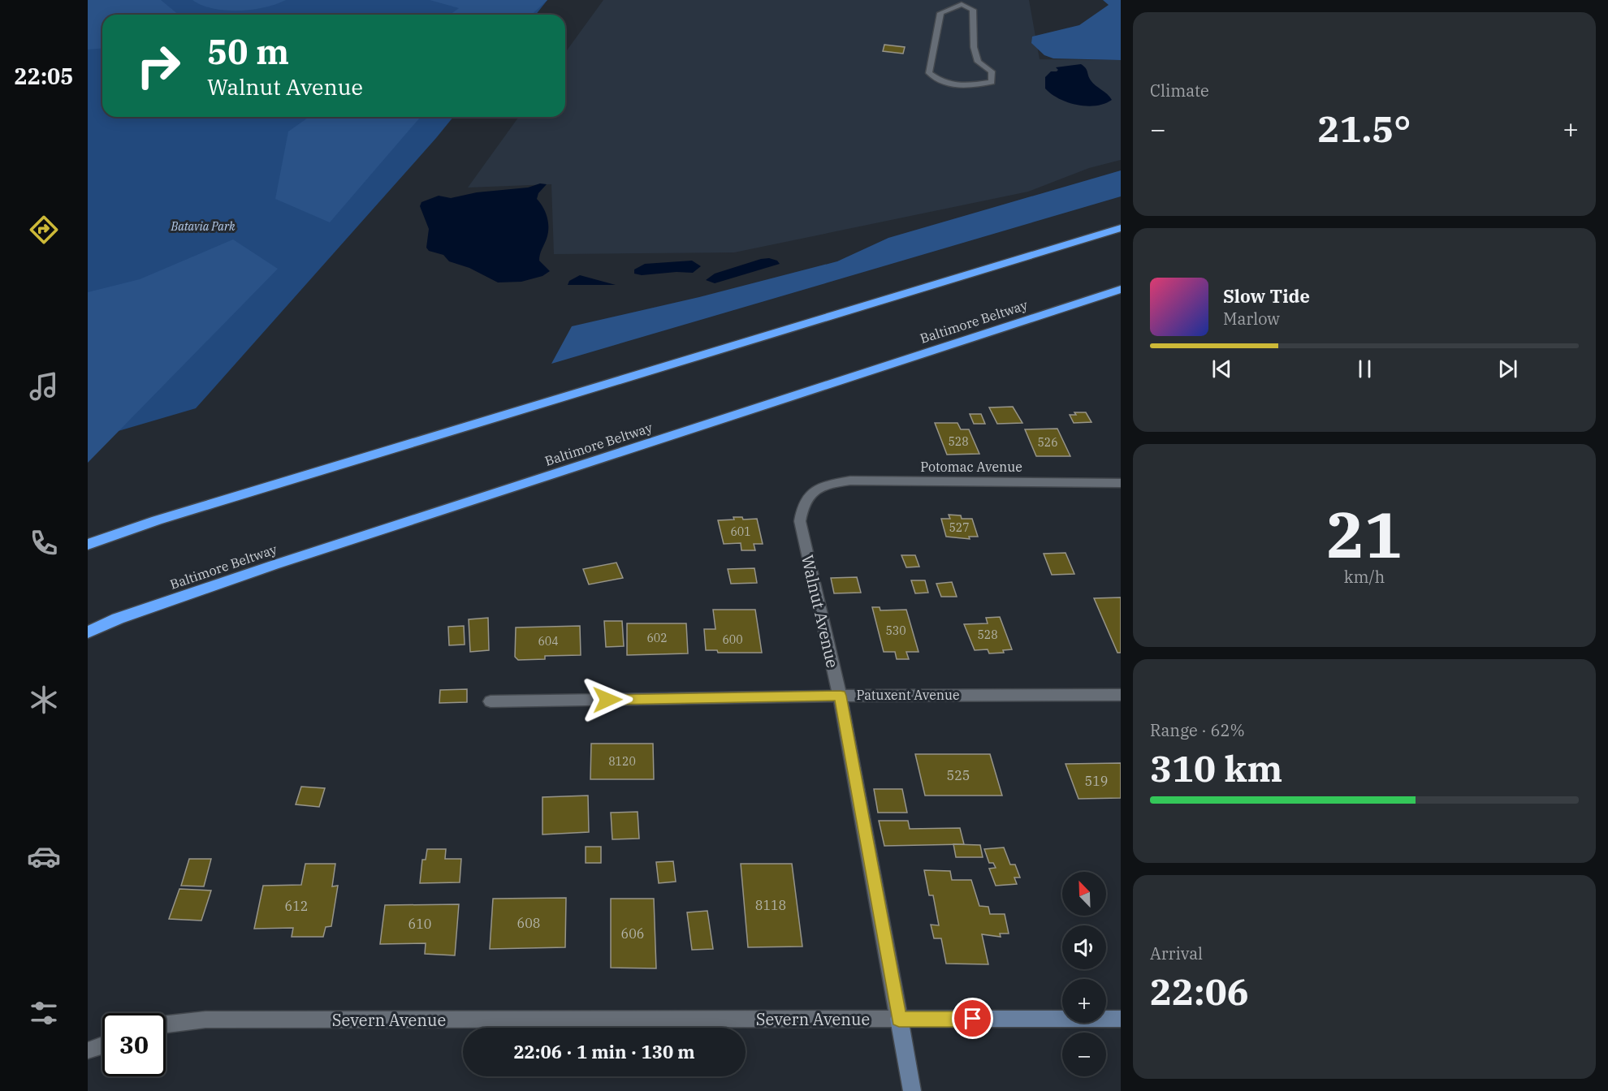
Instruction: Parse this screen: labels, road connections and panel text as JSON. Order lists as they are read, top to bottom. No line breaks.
{"streets":{"highway":["Baltimore Beltway"],"street":["Potomac Avenue","Walnut Avenue","Patuxent Avenue","Severn Avenue"]},"crossings":[["Potomac Avenue","Walnut Avenue"],["Walnut Avenue","Patuxent Avenue"],["Walnut Avenue","Severn Avenue"]],"parks":["Batavia Park"],"house_numbers":["528","526","527","601","530","528","602","600","604","8120","525","519","8118","612","608","610","606"],"north":"top left","page":{"tabs":"22:05","tile":["Climate",["21","km/h"],["Range · 62%","310 km"],["Arrival","22:06"]],"turn":["50 m","Walnut Avenue"],"heat":["−","21.5°","+"],"song":["Slow Tide","Marlow"],"map_buttons":["+","−"],"limit":"30","trip":"22:06 · 1 min · 130 m"}}
